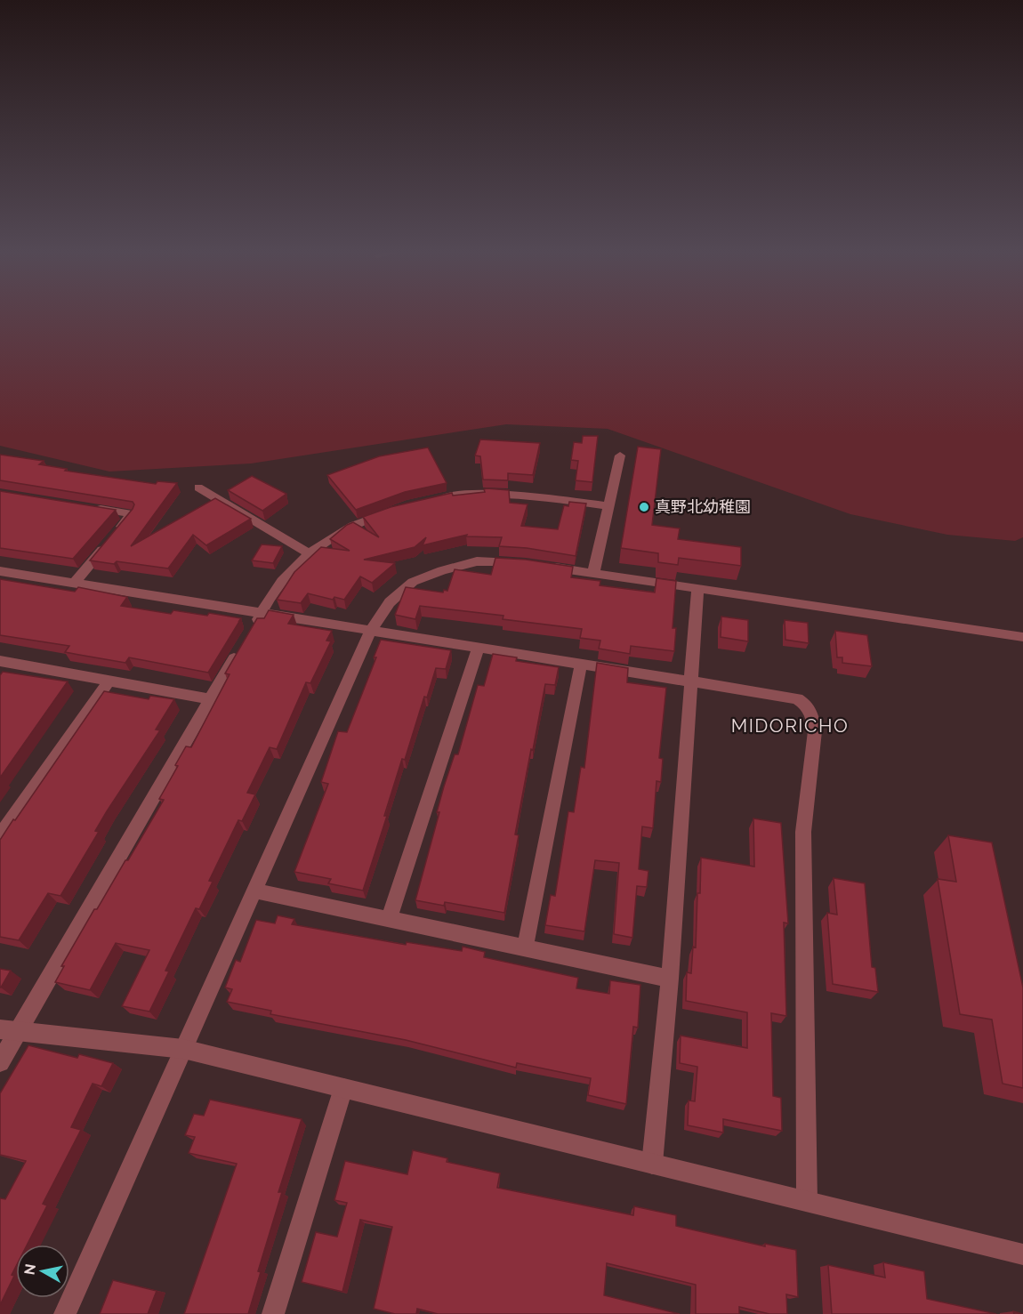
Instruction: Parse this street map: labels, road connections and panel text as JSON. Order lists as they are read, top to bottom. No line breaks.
{"districts":["MIDORICHO"],"places":["真野北幼稚園"],"north":"left"}
